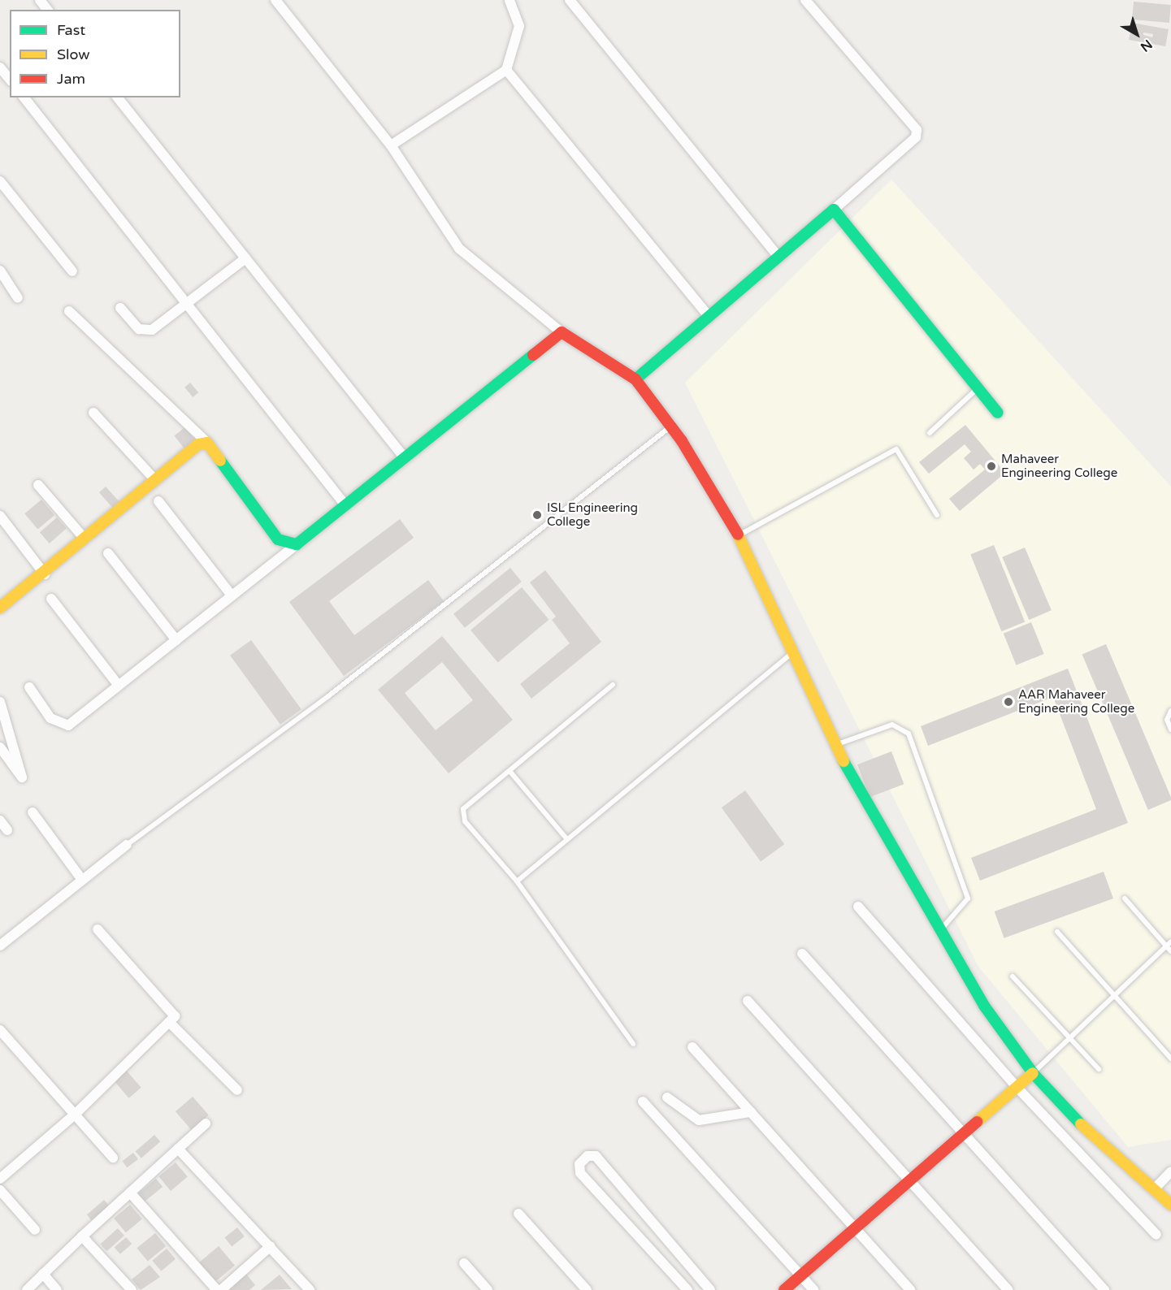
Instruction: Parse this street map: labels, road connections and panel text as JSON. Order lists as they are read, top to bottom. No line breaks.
{"places":["Mahaveer Engineering College","ISL Engineering College","AAR Mahaveer Engineering College"],"legend":["Fast","Slow","Jam"],"north":"bottom right"}
